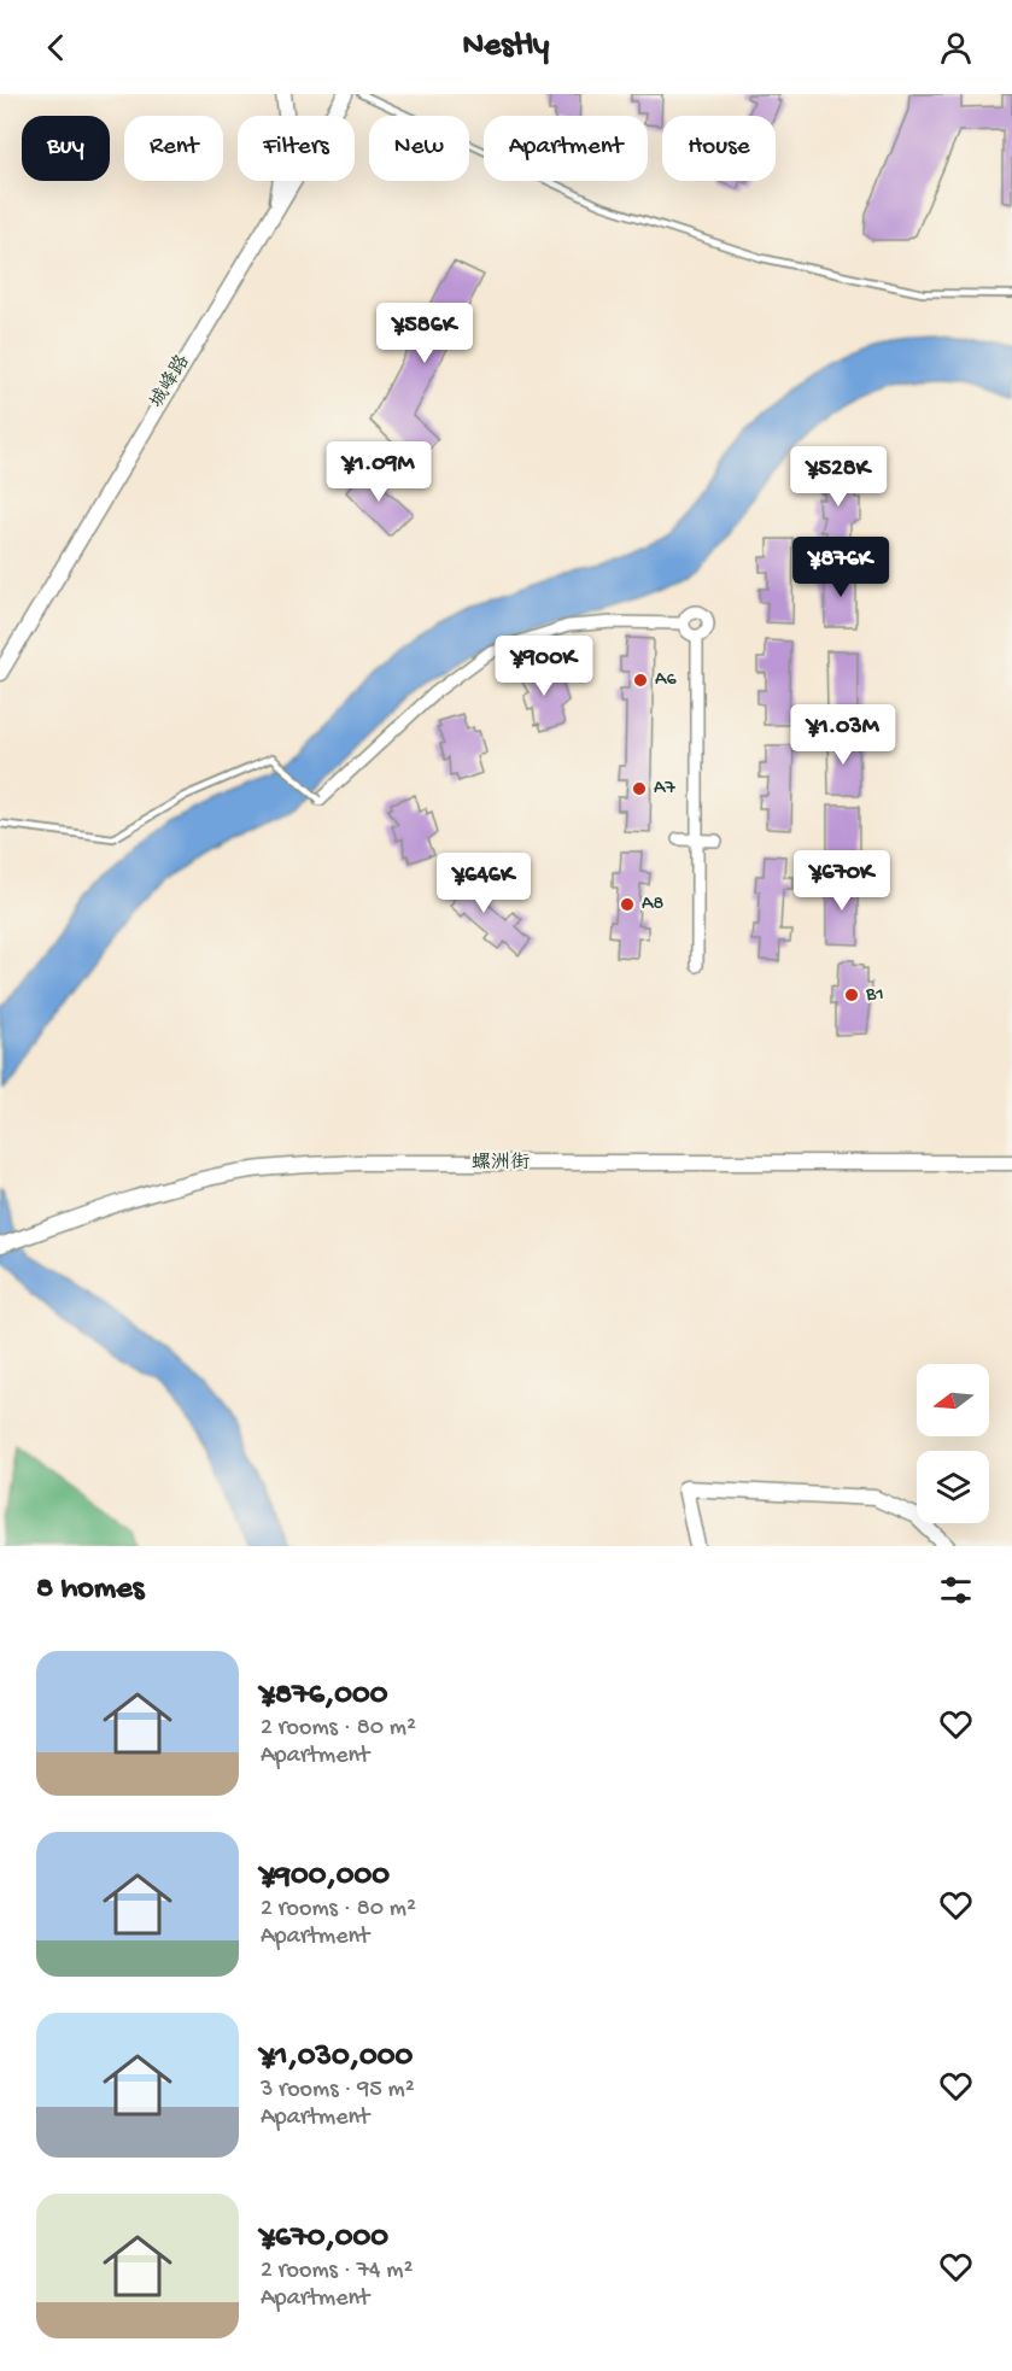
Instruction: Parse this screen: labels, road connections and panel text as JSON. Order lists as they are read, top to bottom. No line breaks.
{"streets":{"street":["城峰路","螺洲街"]},"places":["A6","A7","A8","B1"],"north":"left","page":{"header":"Nestly","chip":["Buy","Rent","Filters","New","Apartment","House"],"price":["¥586K","¥1.09M","¥528K","¥876K","¥900K","¥1.03M","¥670K","¥646K"],"heading":"8 homes","list":[{"name":"¥876,000","note":"2 rooms · 80 m² · Apartment"},{"name":"¥900,000","note":"2 rooms · 80 m² · Apartment"},{"name":"¥1,030,000","note":"3 rooms · 95 m² · Apartment"},{"name":"¥670,000","note":"2 rooms · 74 m² · Apartment"}]}}
